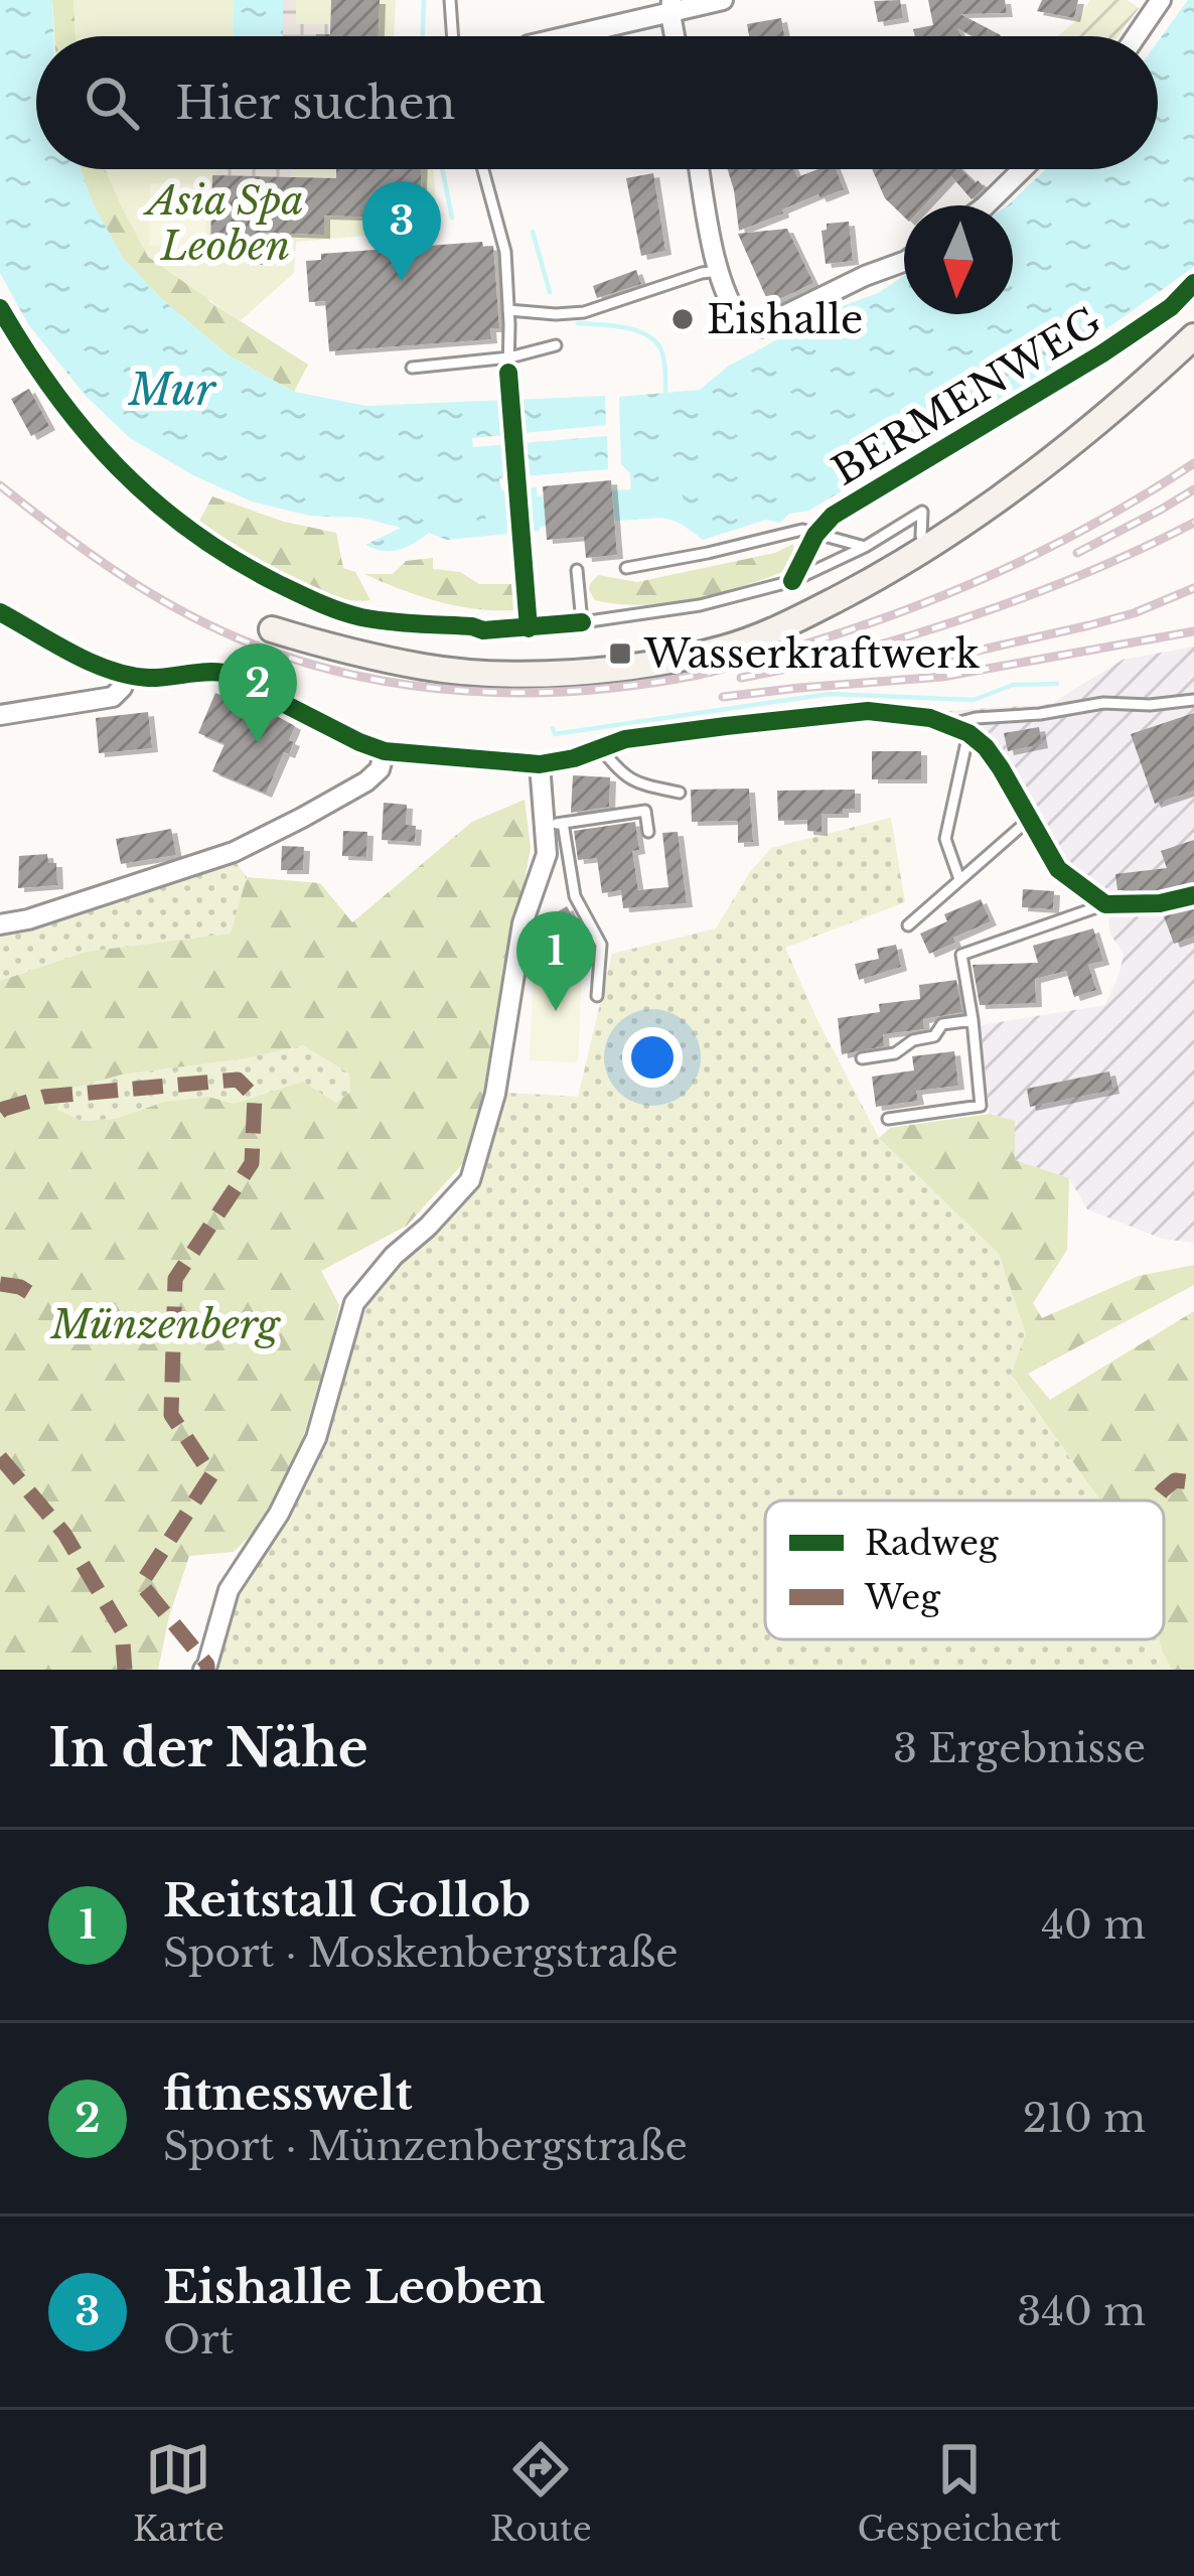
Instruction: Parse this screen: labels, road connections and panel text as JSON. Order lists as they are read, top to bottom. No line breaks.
{"streets":{"cycle path":["BERMENWEG"]},"water":["Mur"],"parks":["Asia Spa Leoben","Münzenberg"],"places":{"other":["Eishalle"],"transit":["Wasserkraftwerk"]},"legend":["Radweg","Weg"],"north":"bottom","page":{"search":"Hier suchen","pins":["3","2","1"],"heading":["In der Nähe","3 Ergebnisse"],"list":[{"mark":"1","name":"Reitstall Gollob","note":"Sport · Moskenbergstraße","value":"40 m"},{"mark":"2","name":"fitnesswelt","note":"Sport · Münzenbergstraße","value":"210 m"},{"mark":"3","name":"Eishalle Leoben","note":"Ort","value":"340 m"}],"nav":["Karte","Route","Gespeichert"]}}
